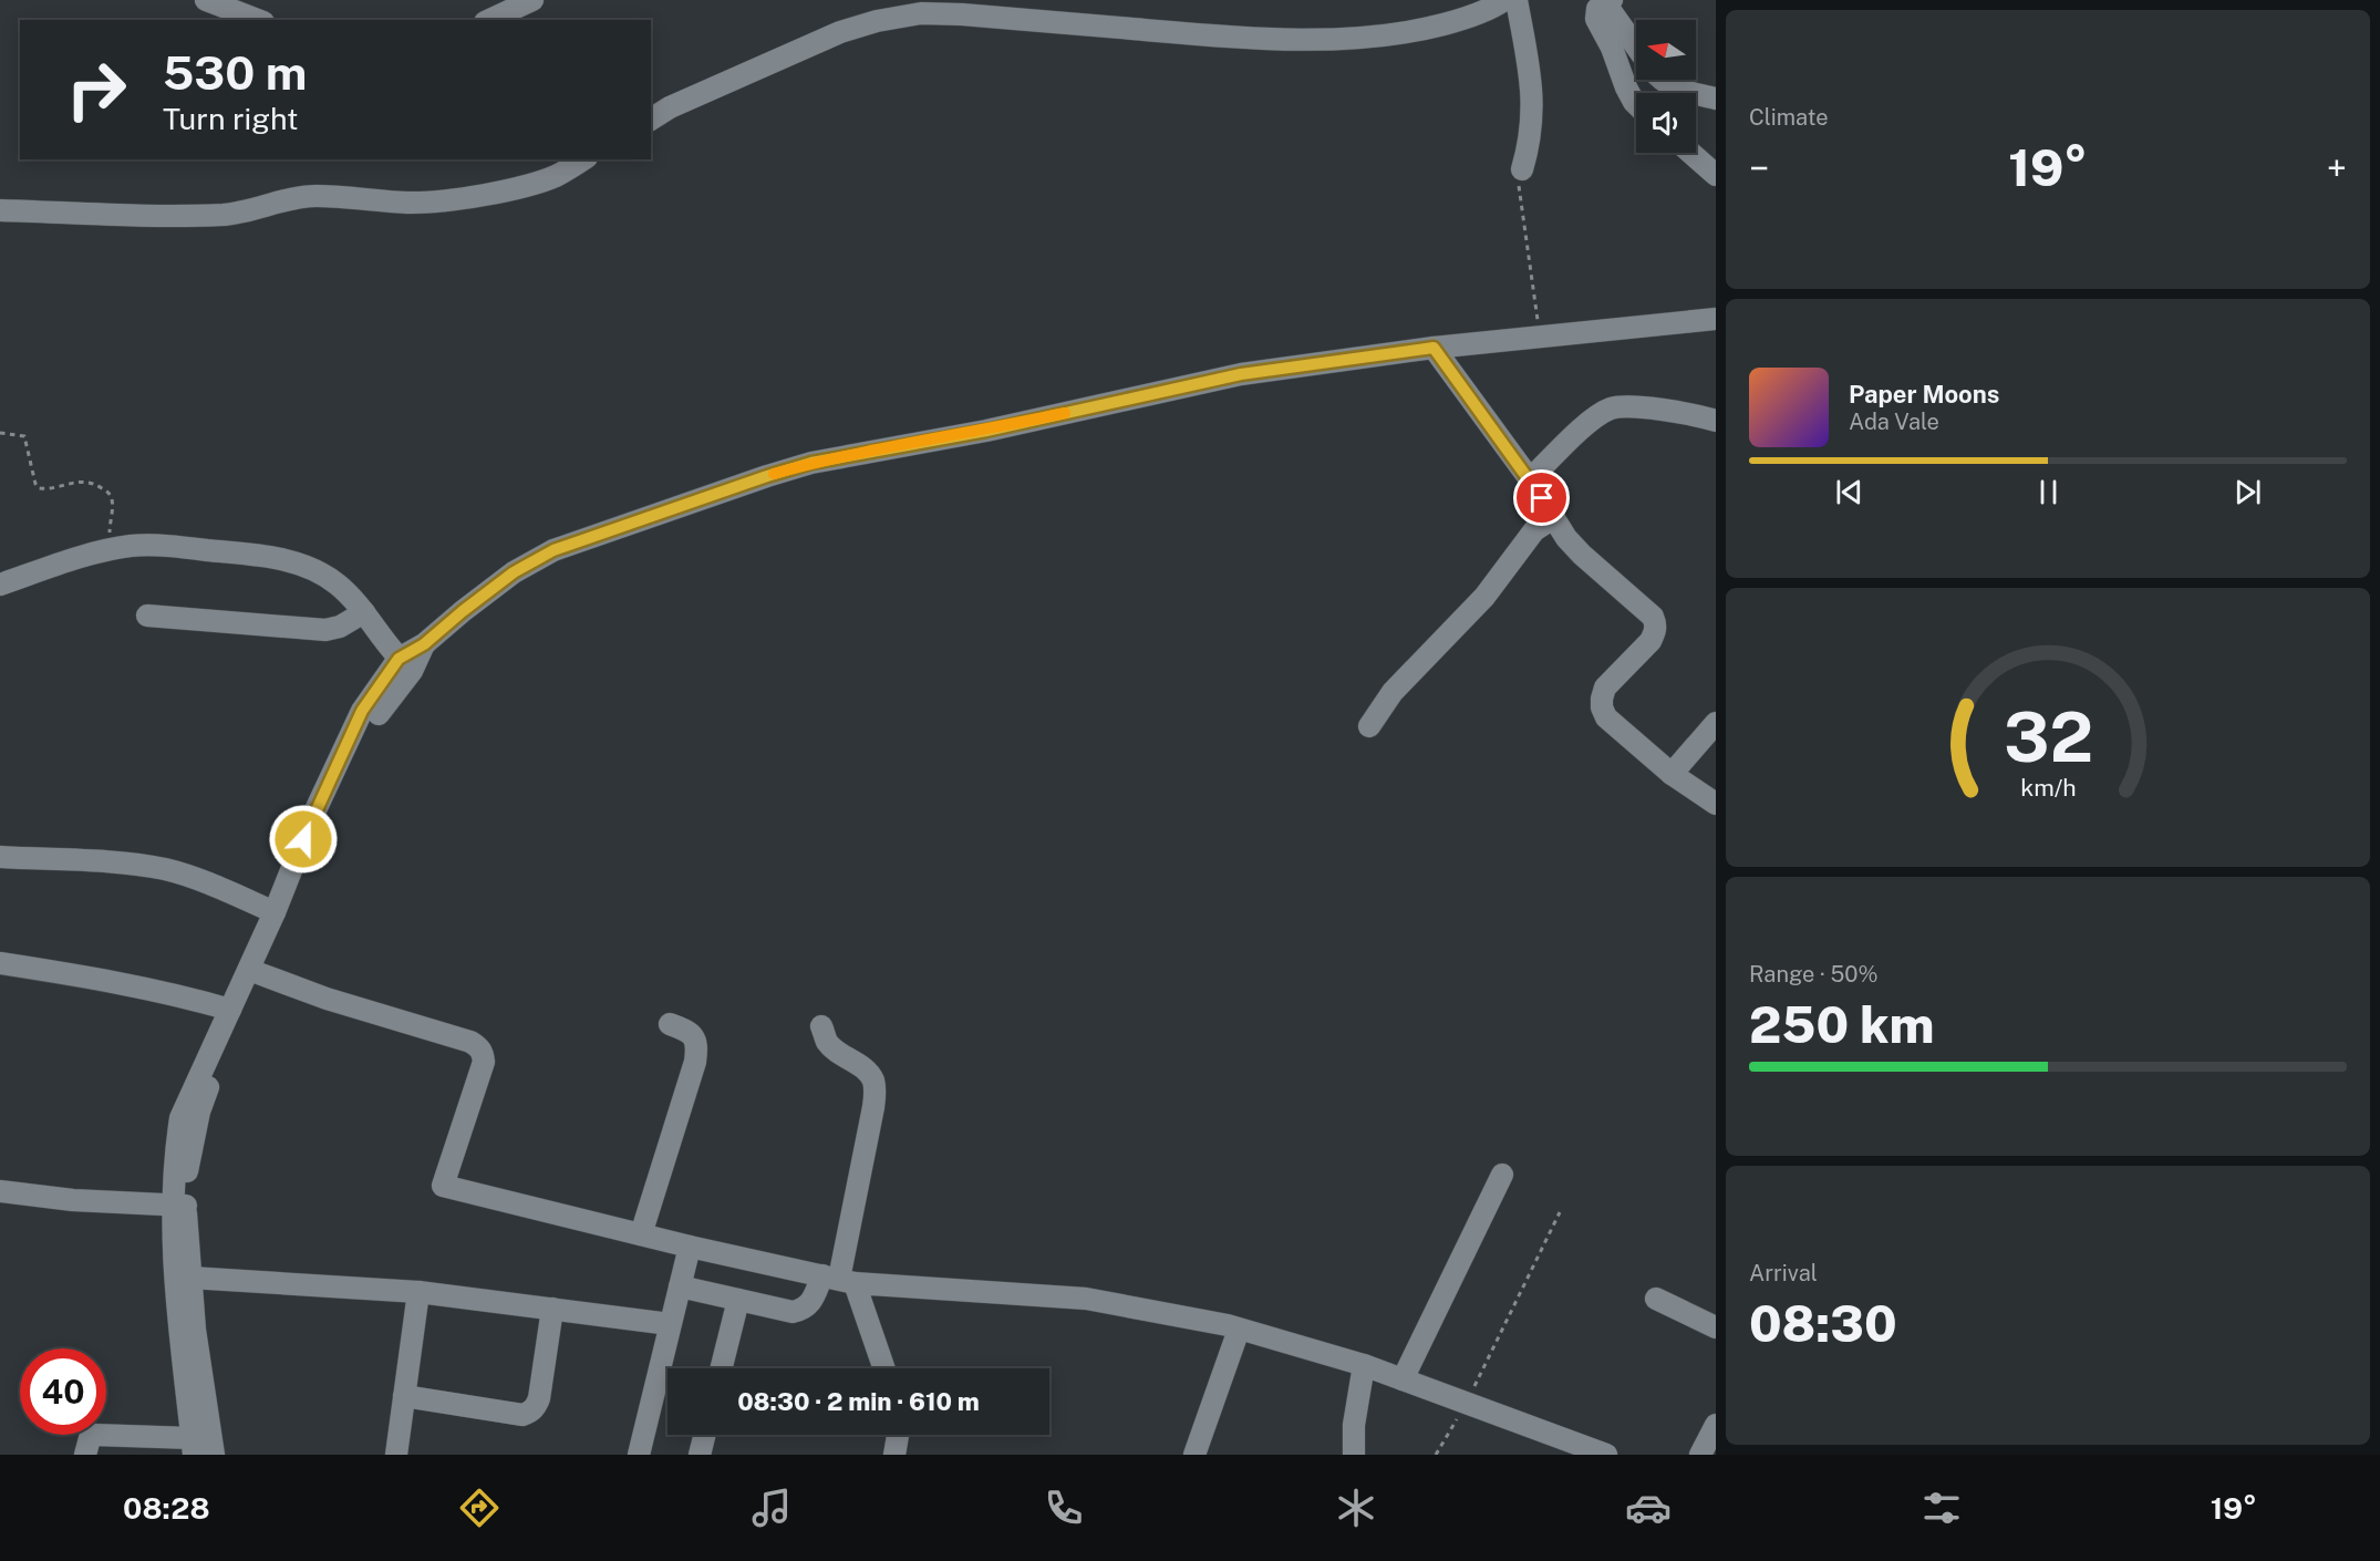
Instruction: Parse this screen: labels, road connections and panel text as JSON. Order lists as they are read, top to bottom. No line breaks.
{"north":"left","page":{"tile":["Climate",["Range · 50%","250 km"],["Arrival","08:30"]],"turn":["530 m","Turn right"],"heat":["−","19°","+"],"song":["Paper Moons","Ada Vale"],"limit":"40","trip":"08:30 · 2 min · 610 m","tabs":["08:28","19°"],"gauge":["32","km/h"]}}
